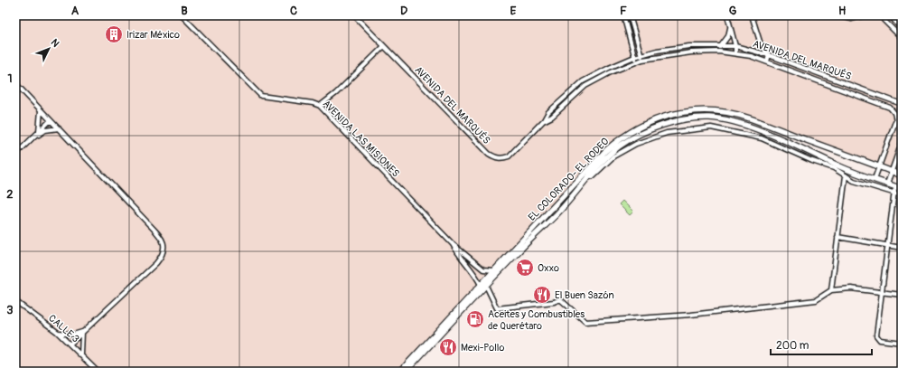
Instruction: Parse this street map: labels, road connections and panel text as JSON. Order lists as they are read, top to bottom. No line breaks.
{"streets":{"main road":["EL COLORADO- EL RODEO"],"street":["AVENIDA DEL MARQUÉS","AVENIDA LAS MISIONES","CALLE 3"]},"crossings":[["AVENIDA LAS MISIONES","EL COLORADO- EL RODEO"]],"places":{"building":["Irizar México"],"supermarket":["Oxxo"],"restaurant":["El Buen Sazón","Mexi-Pollo"],"fuel station":["Aceites y Combustibles de Querétaro"]},"scale_bar":"200 m","north":"top right","grid":{"columns":["A","B","C","D","E","F","G","H"],"rows":["1","2","3"]}}
